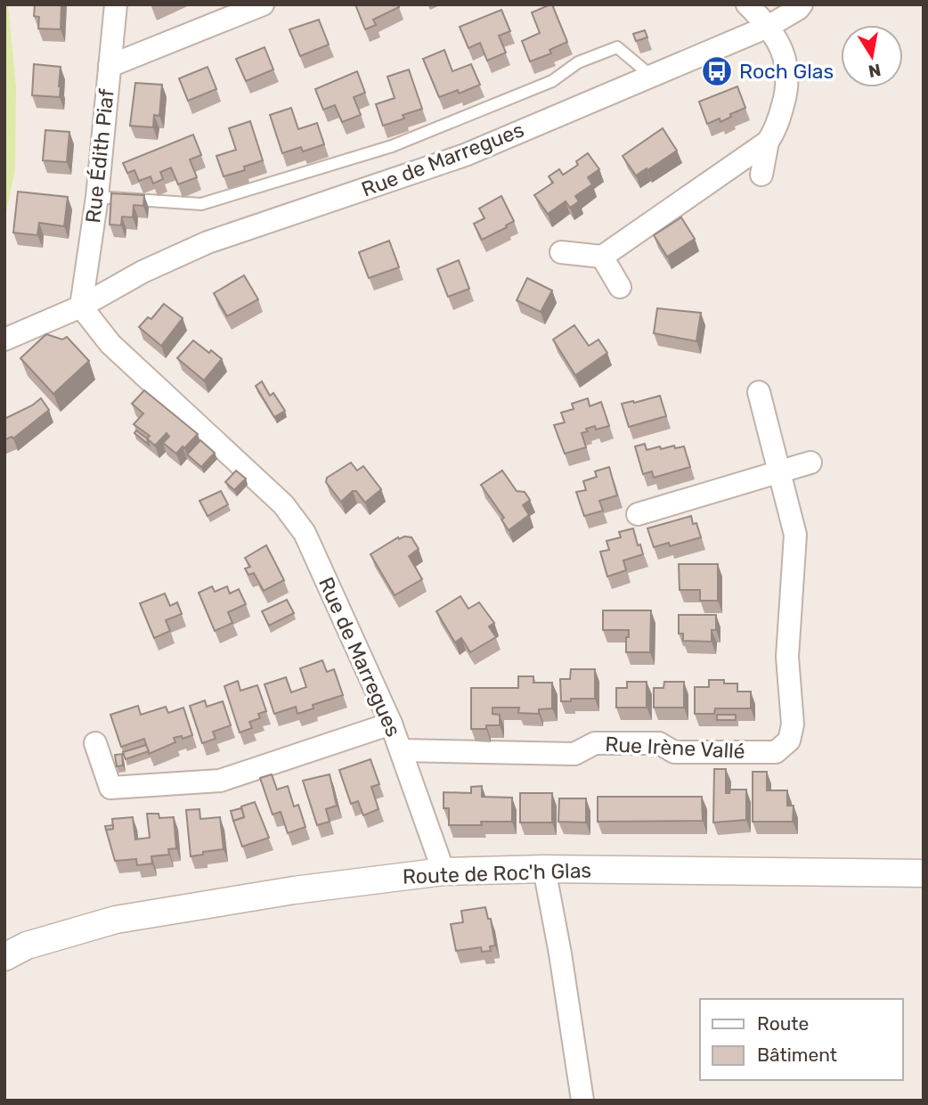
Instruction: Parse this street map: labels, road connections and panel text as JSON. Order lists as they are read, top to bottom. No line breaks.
{"streets":{"street":["Rue Édith Piaf","Rue de Marregues","Rue Irène Vallé","Route de Roc'h Glas"]},"crossings":[["Rue Édith Piaf","Rue de Marregues"],["Rue de Marregues","Rue Irène Vallé"],["Rue de Marregues","Route de Roc'h Glas"]],"places":{"bus stop":["Roch Glas"]},"legend":["Route","Bâtiment"],"north":"bottom"}
